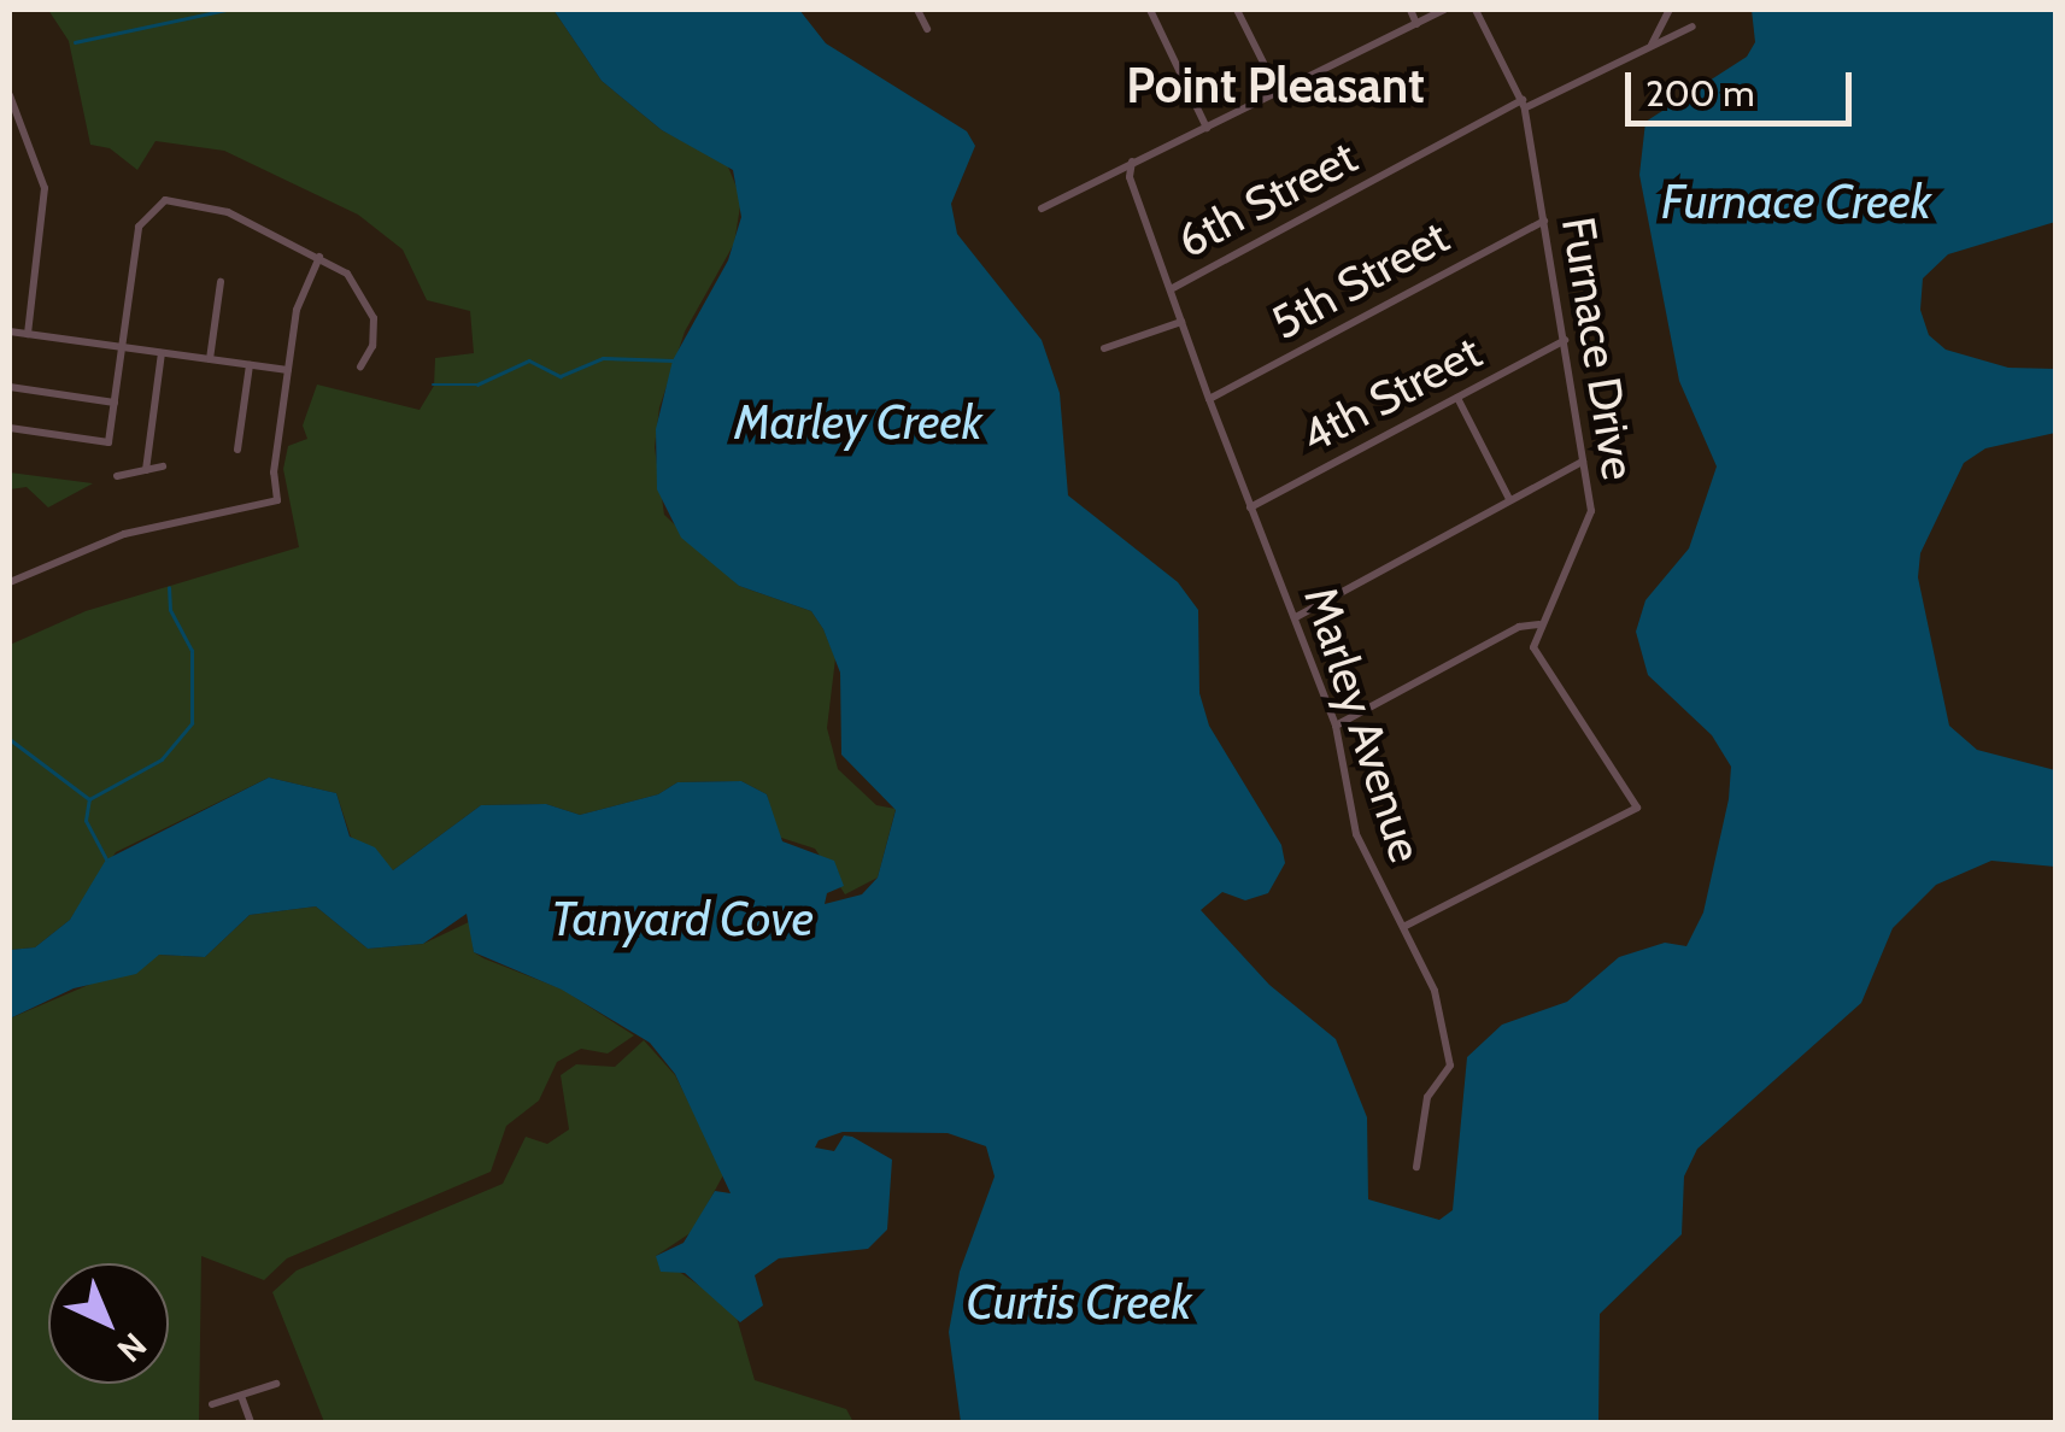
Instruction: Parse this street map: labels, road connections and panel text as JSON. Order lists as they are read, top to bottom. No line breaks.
{"streets":{"street":["6th Street","5th Street","Furnace Drive","4th Street","Marley Avenue"]},"crossings":[["6th Street","Furnace Drive"],["6th Street","Marley Avenue"],["5th Street","Furnace Drive"],["5th Street","Marley Avenue"],["Furnace Drive","4th Street"],["4th Street","Marley Avenue"]],"districts":["Point Pleasant"],"water":["Furnace Creek","Marley Creek","Tanyard Cove","Curtis Creek"],"scale_bar":"200 m","north":"bottom right"}
